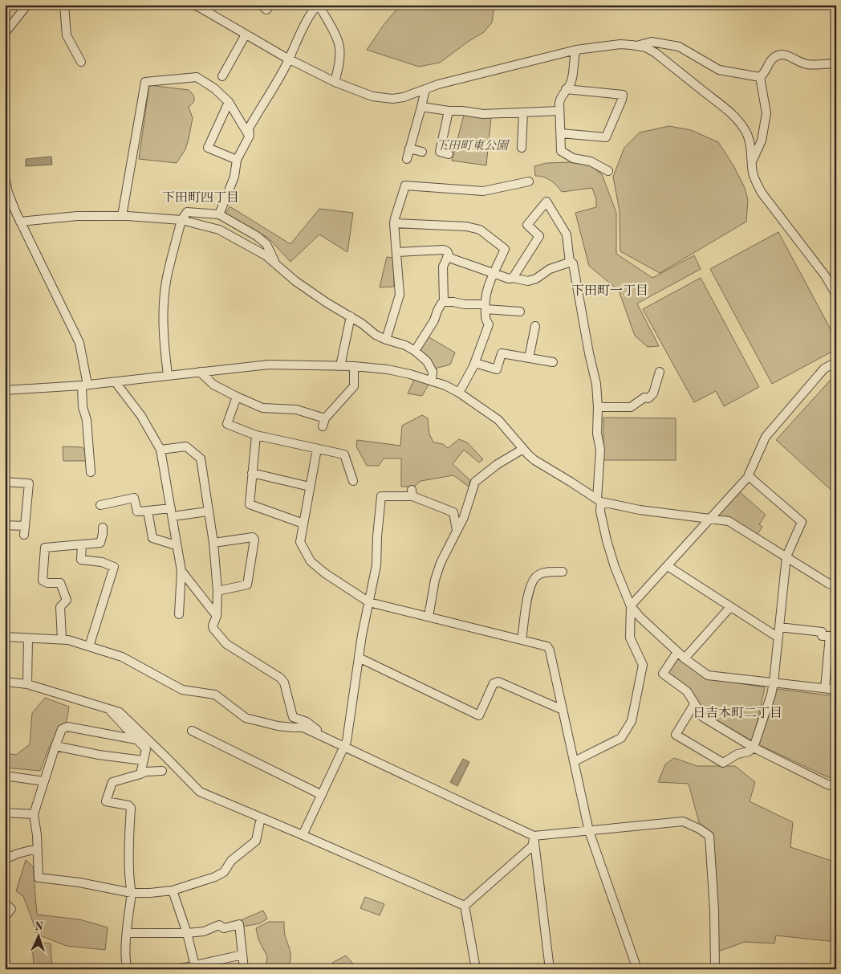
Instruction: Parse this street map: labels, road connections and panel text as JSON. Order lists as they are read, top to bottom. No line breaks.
{"districts":["下田町四丁目","下田町一丁目","日吉本町二丁目"],"parks":["下田町東公園"],"north":"top"}
